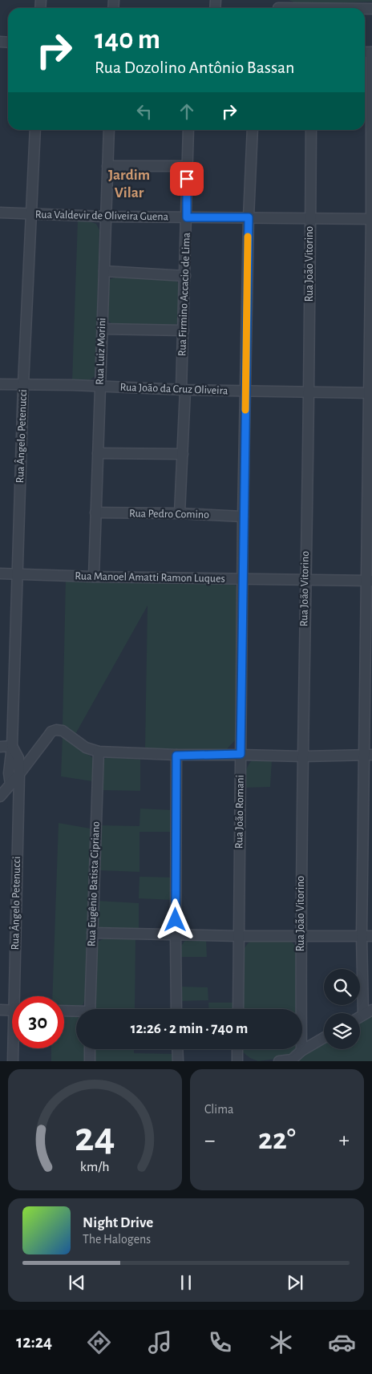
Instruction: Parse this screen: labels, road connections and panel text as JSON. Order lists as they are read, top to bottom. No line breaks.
{"streets":{"street":["Rua Valdevir de Oliveira Guena","Rua João Vitorino","Rua Firmino Accacio de Lima","Rua Luiz Morini","Rua João da Cruz Oliveira","Rua Ângelo Petenucci","Rua Pedro Comino","Rua Manoel Amatti Ramon Luques","Rua João Romani","Rua Eugênio Batista Cipriano"]},"crossings":[["Rua Valdevir de Oliveira Guena","Rua João Vitorino"],["Rua Valdevir de Oliveira Guena","Rua Firmino Accacio de Lima"],["Rua Valdevir de Oliveira Guena","Rua Luiz Morini"],["Rua Valdevir de Oliveira Guena","Rua Ângelo Petenucci"],["Rua Valdevir de Oliveira Guena","Rua João Romani"],["Rua João Vitorino","Rua João da Cruz Oliveira"],["Rua João Vitorino","Rua Manoel Amatti Ramon Luques"],["Rua Firmino Accacio de Lima","Rua João da Cruz Oliveira"],["Rua Firmino Accacio de Lima","Rua Pedro Comino"],["Rua Luiz Morini","Rua João da Cruz Oliveira"],["Rua Luiz Morini","Rua Pedro Comino"],["Rua Luiz Morini","Rua Manoel Amatti Ramon Luques"],["Rua João da Cruz Oliveira","Rua Ângelo Petenucci"],["Rua João da Cruz Oliveira","Rua João Romani"],["Rua Ângelo Petenucci","Rua Manoel Amatti Ramon Luques"],["Rua Pedro Comino","Rua João Romani"],["Rua Manoel Amatti Ramon Luques","Rua João Romani"]],"districts":["Jardim Vilar"],"page":{"turn":["140 m","Rua Dozolino Antônio Bassan"],"limit":"30","trip":"12:26 · 2 min · 740 m","tile":"Clima","heat":["−","22°","+"],"song":["Night Drive","The Halogens"],"tabs":"12:24","gauge":["24","km/h"]}}
